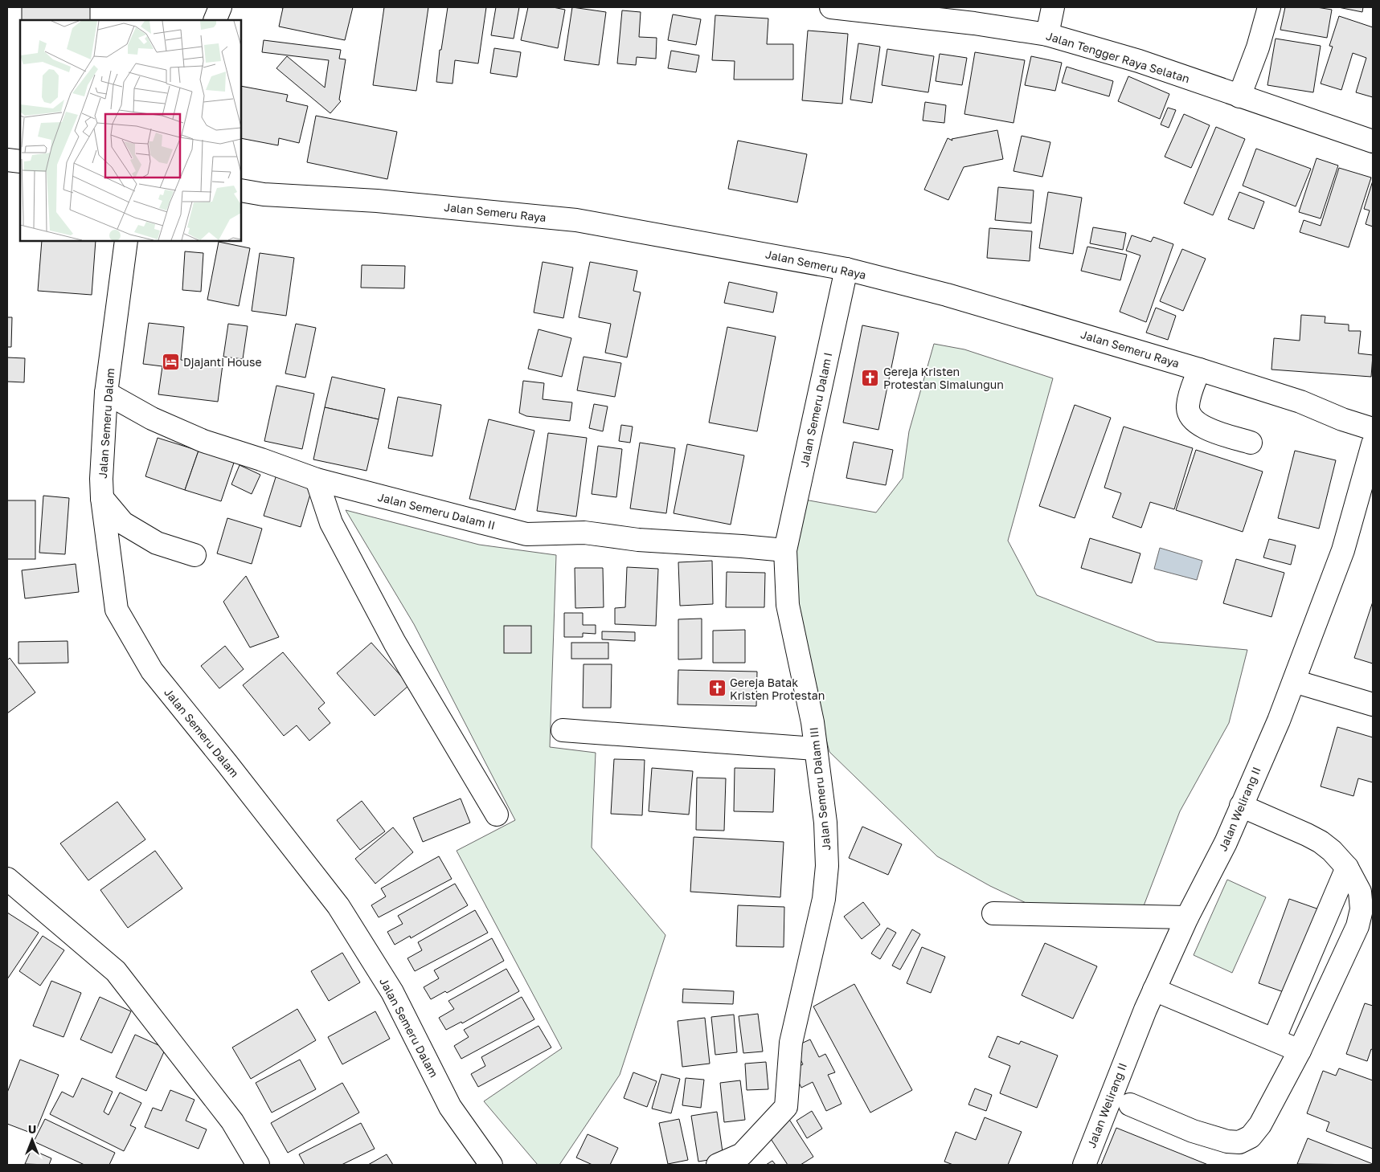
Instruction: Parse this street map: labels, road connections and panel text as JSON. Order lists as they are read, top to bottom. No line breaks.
{"streets":{"street":["Jalan Tengger Raya Selatan","Jalan Semeru Raya","Jalan Semeru Dalam I","Jalan Semeru Dalam","Jalan Semeru Dalam II","Jalan Semeru Dalam III","Jalan Welirang II"]},"crossings":[["Jalan Semeru Raya","Jalan Semeru Dalam I"],["Jalan Semeru Dalam I","Jalan Semeru Dalam II"],["Jalan Semeru Dalam I","Jalan Semeru Dalam III"],["Jalan Semeru Dalam","Jalan Semeru Dalam II"],["Jalan Semeru Dalam II","Jalan Semeru Dalam III"]],"places":{"hotel":["Djajanti House"],"church":["Gereja Kristen Protestan Simalungun","Gereja Batak Kristen Protestan"]},"north":"top"}
